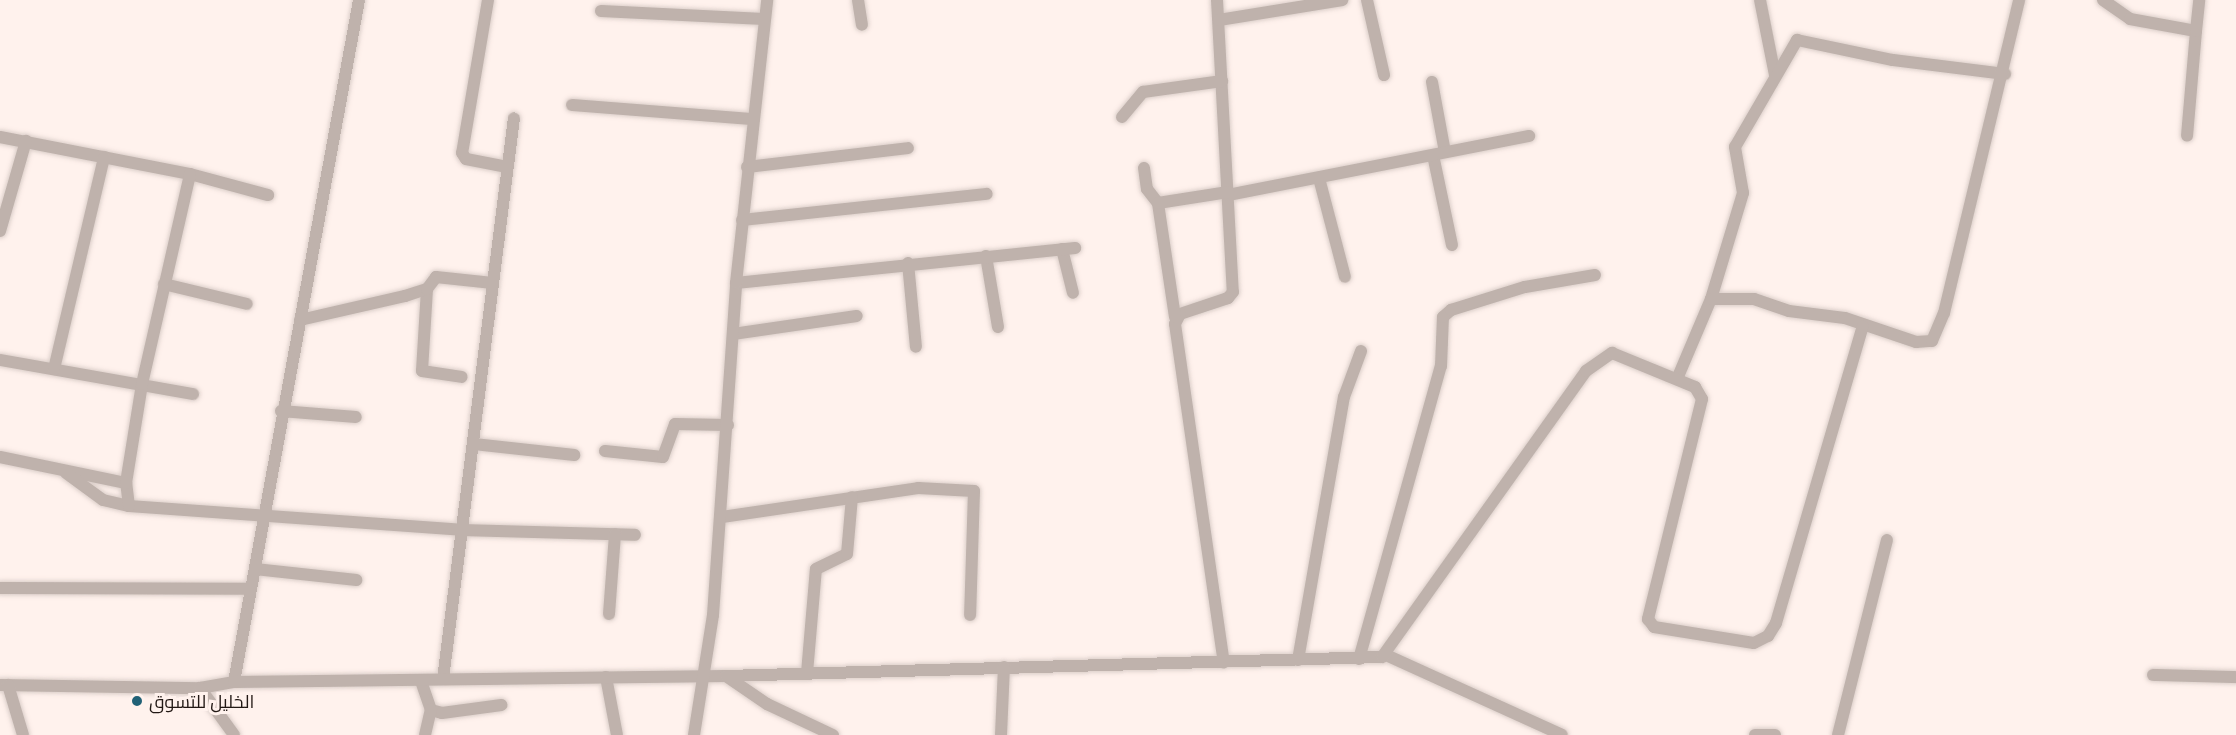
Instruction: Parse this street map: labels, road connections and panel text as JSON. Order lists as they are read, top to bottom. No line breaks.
{"places":["الخليل للتسوق"]}
